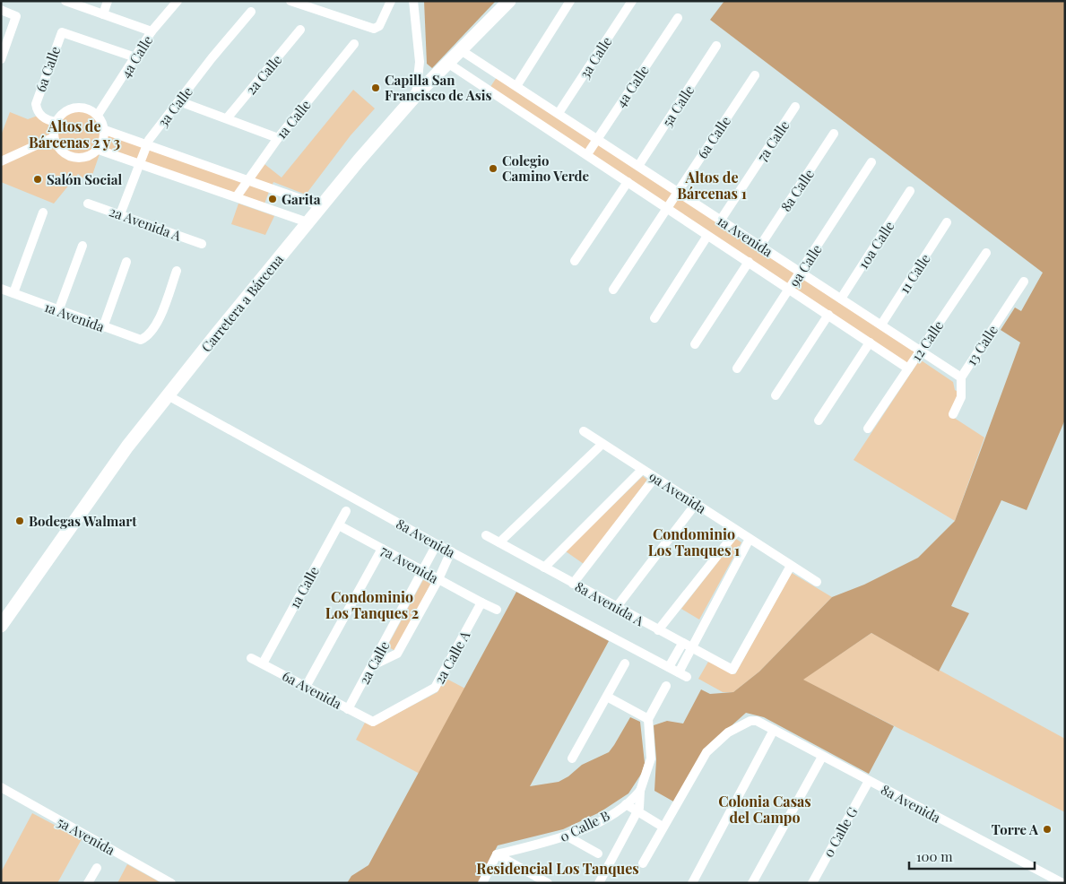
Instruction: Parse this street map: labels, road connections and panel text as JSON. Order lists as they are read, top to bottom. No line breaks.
{"streets":{"main road":["Carretera a Bárcena"],"street":["4a Calle","3a Calle","6a Calle","2a Calle","5a Calle","1a Calle","7a Calle","8a Calle","2a Avenida A","1a Avenida","10a Calle","9a Calle","11 Calle","12 Calle","13 Calle","9a Avenida","8a Avenida","7a Avenida","8a Avenida A","2a Calle A","6a Avenida","0 Calle B","0 Calle G","5a Avenida"]},"crossings":[["4a Calle","6a Calle"],["4a Calle","1a Avenida"],["3a Calle","2a Avenida A"],["3a Calle","1a Avenida"],["6a Calle","1a Avenida"],["2a Calle","8a Avenida"],["2a Calle","7a Avenida"],["2a Calle","6a Avenida"],["5a Calle","1a Avenida"],["1a Calle","7a Avenida"],["1a Calle","6a Avenida"],["7a Calle","1a Avenida"],["8a Calle","1a Avenida"],["1a Avenida","10a Calle"],["1a Avenida","9a Calle"],["1a Avenida","11 Calle"],["1a Avenida","Carretera a Bárcena"],["1a Avenida","12 Calle"],["1a Avenida","13 Calle"],["Carretera a Bárcena","8a Avenida"],["9a Avenida","8a Avenida A"],["8a Avenida","8a Avenida A"],["8a Avenida","0 Calle G"],["7a Avenida","2a Calle A"],["2a Calle A","6a Avenida"]],"districts":["Altos de Bárcenas 2 y 3","Altos de Bárcenas 1","Condominio Los Tanques 1","Condominio Los Tanques 2","Colonia Casas del Campo","Residencial Los Tanques"],"places":["Capilla San Francisco de Asis","Colegio Camino Verde","Salón Social","Garita","Bodegas Walmart","Torre A"],"scale_bar":"100 m"}
